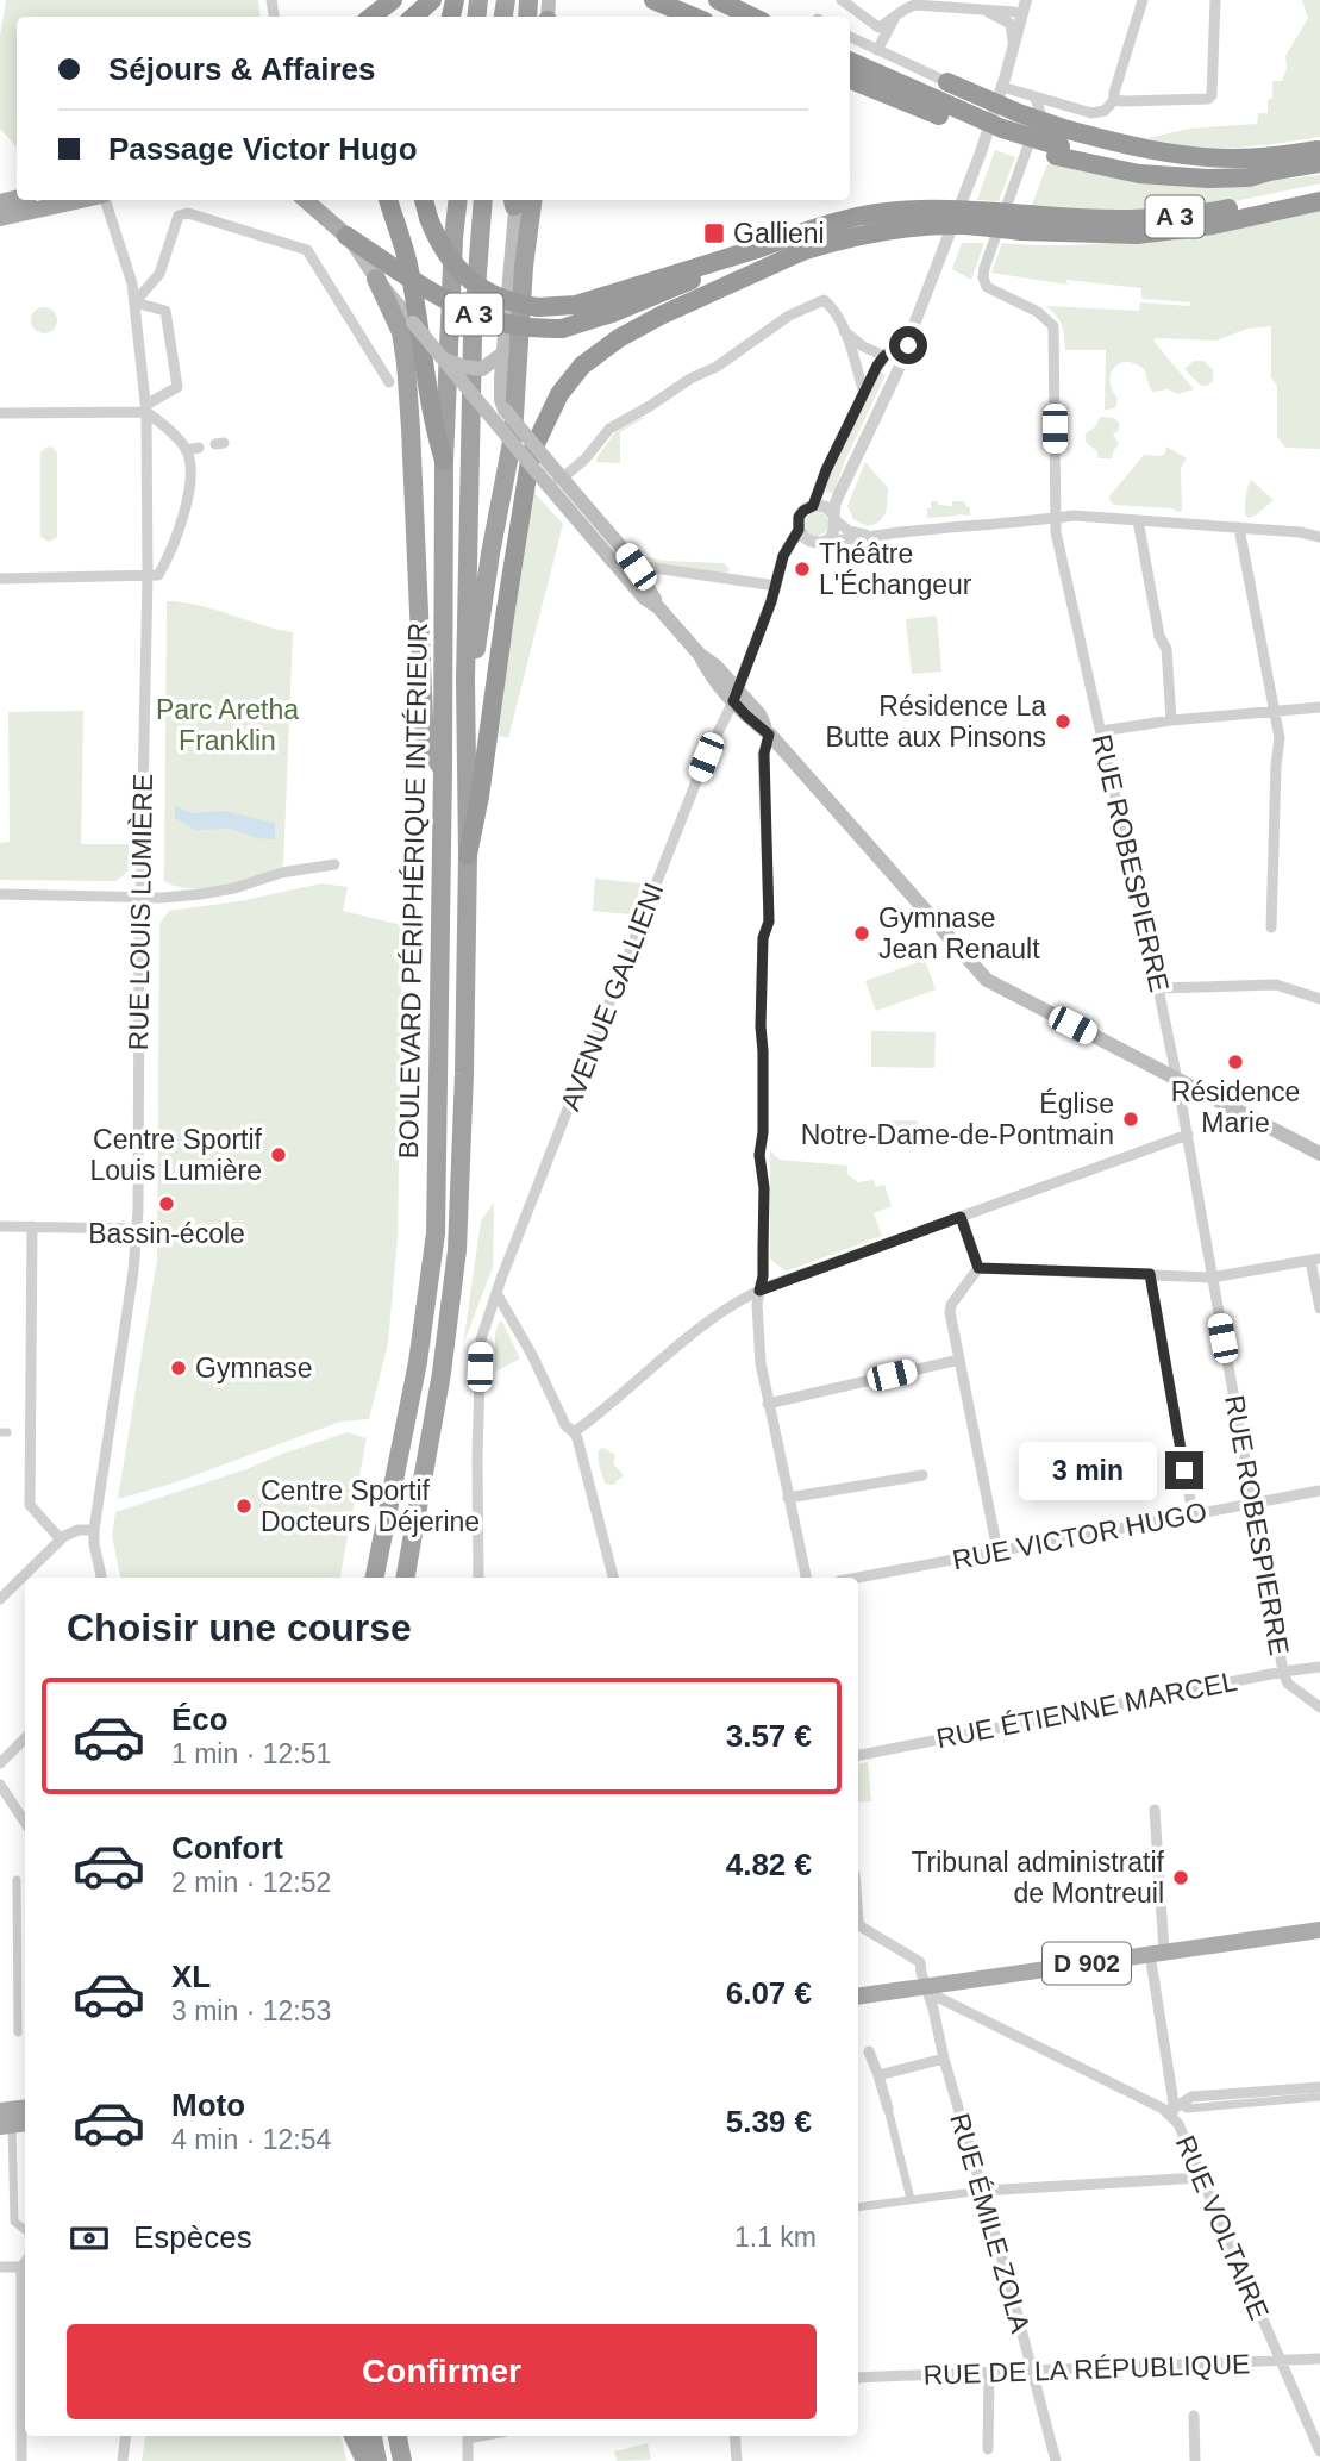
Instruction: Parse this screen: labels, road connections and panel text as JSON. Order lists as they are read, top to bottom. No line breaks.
{"streets":{"highway":["A 3","BOULEVARD PÉRIPHÉRIQUE INTÉRIEUR"],"main road":["D 902"],"street":["RUE ROBESPIERRE","RUE LOUIS LUMIÈRE","AVENUE GALLIENI","RUE VICTOR HUGO","RUE ÉTIENNE MARCEL","RUE ÉMILE ZOLA","RUE VOLTAIRE","RUE DE LA RÉPUBLIQUE"]},"crossings":[["RUE ROBESPIERRE","RUE VICTOR HUGO"],["RUE ROBESPIERRE","RUE ÉTIENNE MARCEL"],["D 902","RUE ÉMILE ZOLA"],["D 902","RUE VOLTAIRE"],["RUE ÉMILE ZOLA","RUE VOLTAIRE"],["RUE ÉMILE ZOLA","RUE DE LA RÉPUBLIQUE"],["RUE VOLTAIRE","RUE DE LA RÉPUBLIQUE"]],"parks":["Parc Aretha Franklin"],"places":{"transit":["Gallieni"],"other":["Théâtre L'Échangeur","Résidence La Butte aux Pinsons","Gymnase Jean Renault","Résidence Marie","Église Notre-Dame-de-Pontmain","Centre Sportif Louis Lumière","Bassin-école","Gymnase","Centre Sportif Docteurs Déjerine","Tribunal administratif de Montreuil"]},"page":{"banner":["Séjours & Affaires","Passage Victor Hugo"],"bubble":"3 min","heading":"Choisir une course","list":[{"name":"Éco","note":"1 min · 12:51","value":"3.57 €"},{"name":"Confort","note":"2 min · 12:52","value":"4.82 €"},{"name":"XL","note":"3 min · 12:53","value":"6.07 €"},{"name":"Moto","note":"4 min · 12:54","value":"5.39 €"}],"pay":["Espèces","1.1 km"],"buttons":"Confirmer"}}
